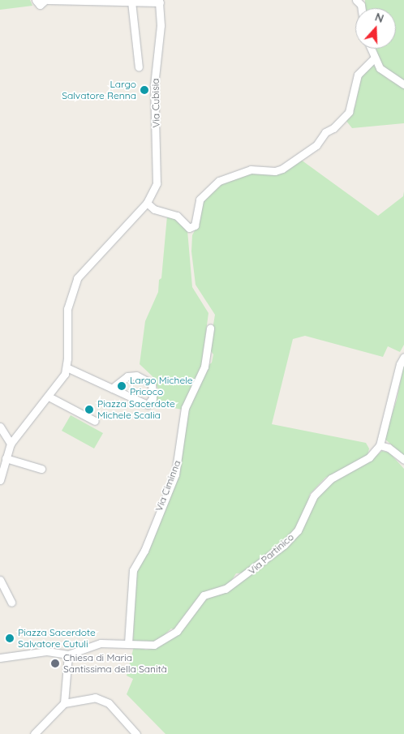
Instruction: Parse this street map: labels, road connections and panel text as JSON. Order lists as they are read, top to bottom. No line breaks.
{"streets":{"street":["Via Cubisia","Via Ciminna","Via Partinico"]},"crossings":[["Via Ciminna","Via Partinico"]],"places":["Largo Salvatore Renna","Largo Michele Pricoco","Piazza Sacerdote Michele Scalia","Piazza Sacerdote Salvatore Cutuli","Chiesa di Maria Santissima della Sanità"],"north":"top"}
